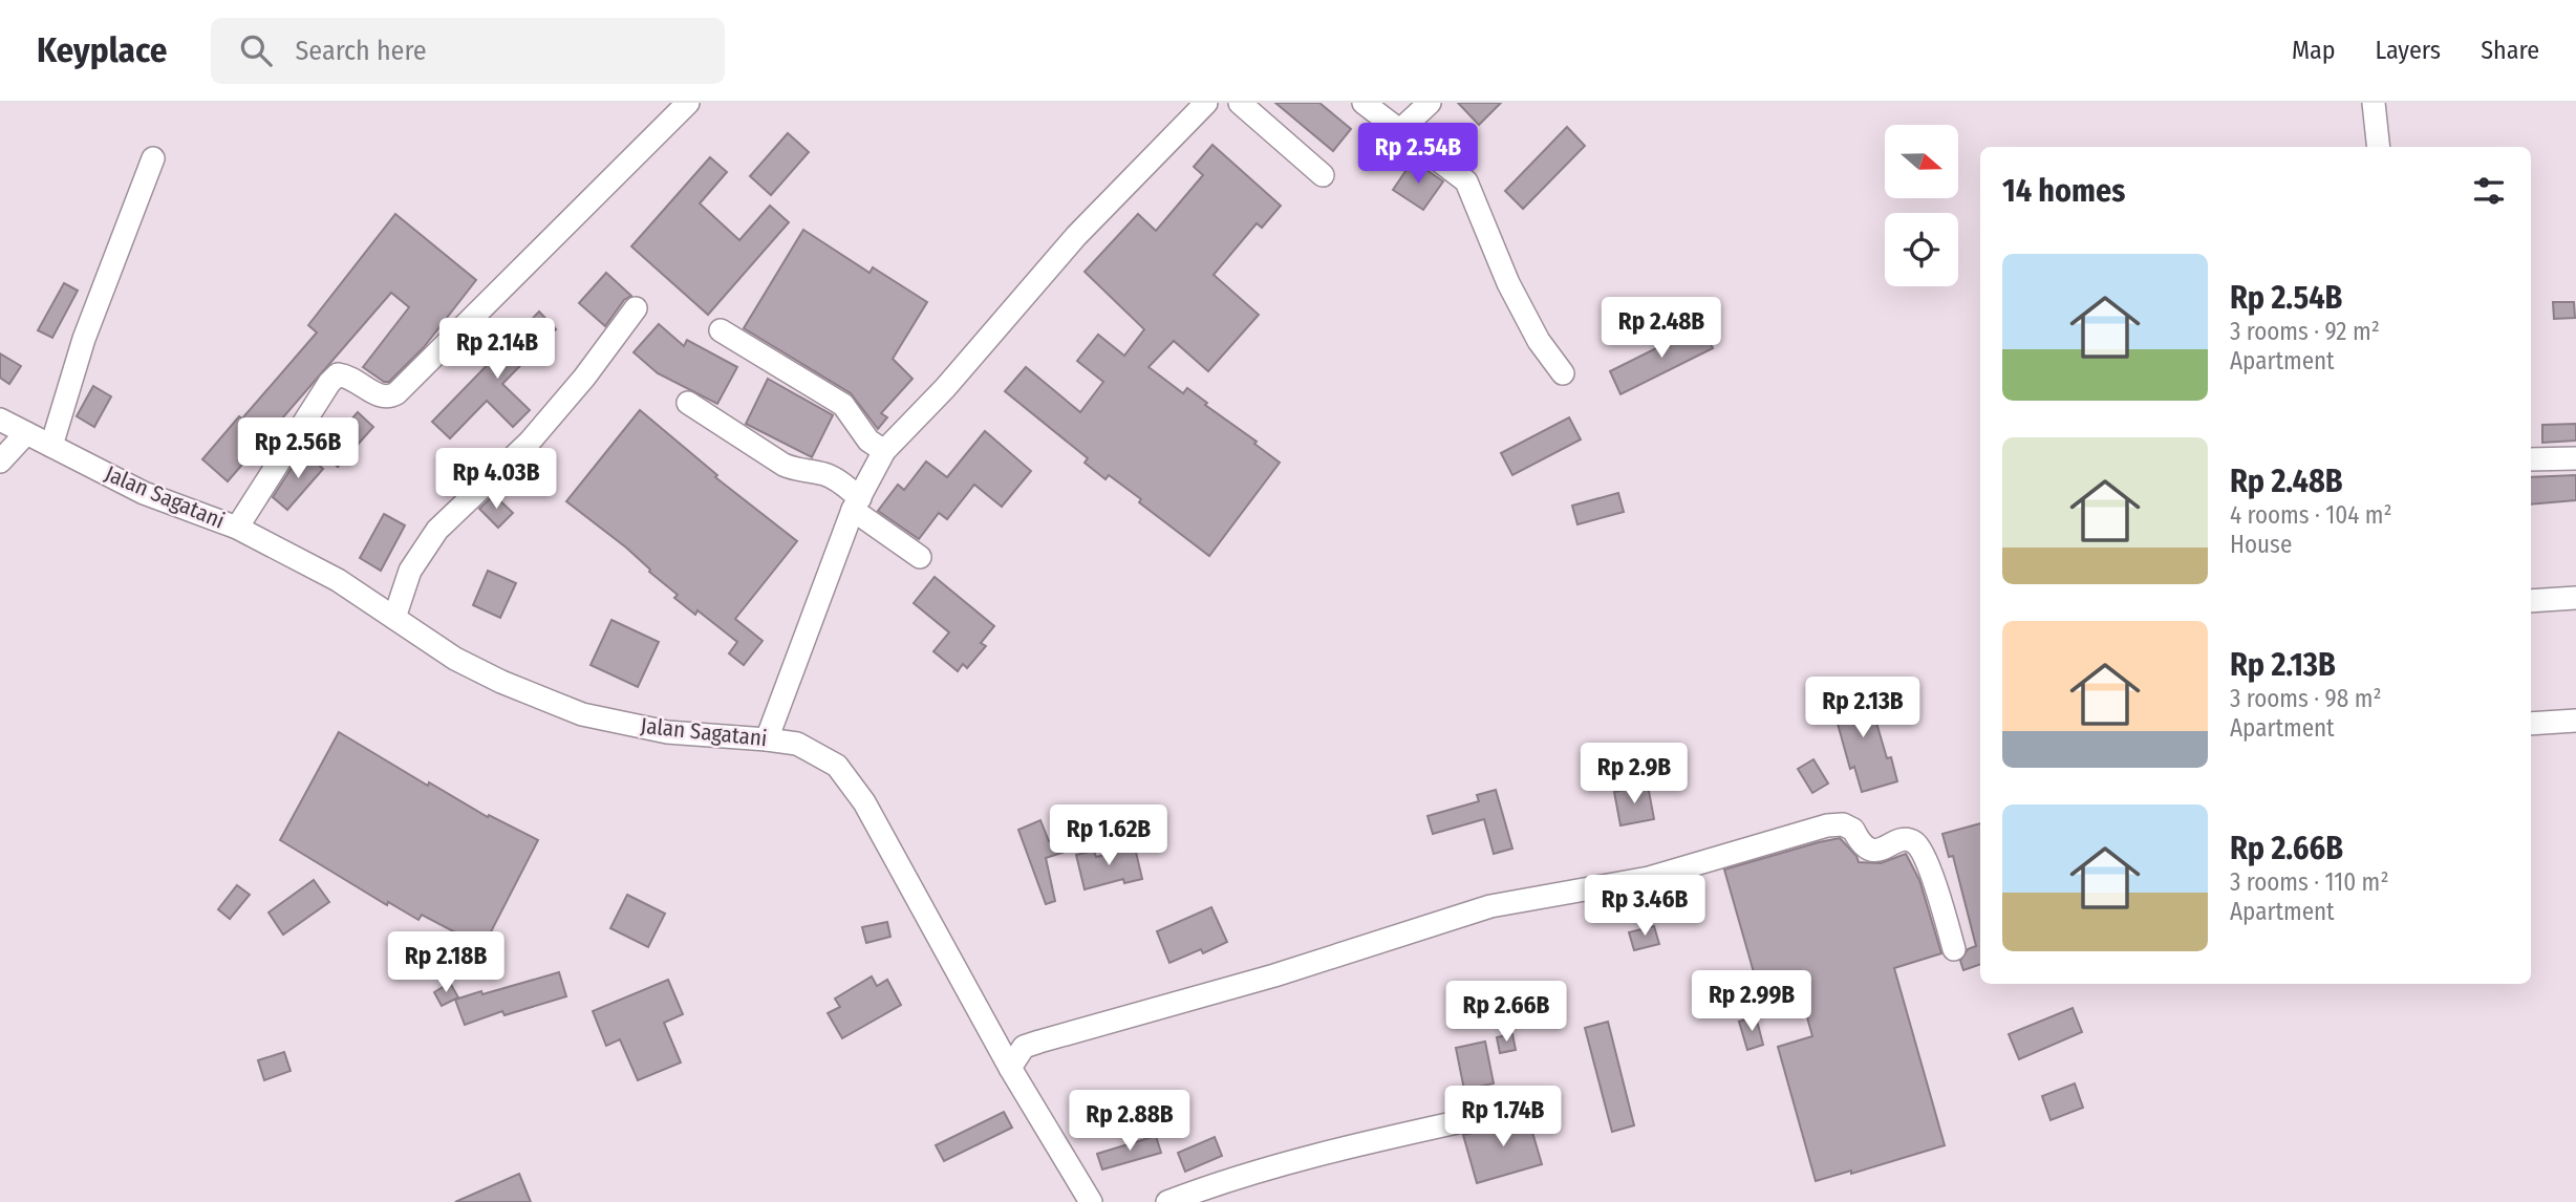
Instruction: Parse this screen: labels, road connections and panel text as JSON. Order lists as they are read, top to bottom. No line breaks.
{"streets":{"street":["Jalan Sagatani"]},"north":"right","page":{"header":"Keyplace","search":"Search here","nav":["Map","Layers","Share"],"price":["Rp 2.54B","Rp 2.48B","Rp 2.14B","Rp 2.56B","Rp 4.03B","Rp 2.13B","Rp 2.9B","Rp 1.62B","Rp 3.46B","Rp 2.18B","Rp 2.99B","Rp 2.66B","Rp 1.74B","Rp 2.88B"],"heading":"14 homes","list":[{"name":"Rp 2.54B","note":"3 rooms · 92 m² · Apartment"},{"name":"Rp 2.48B","note":"4 rooms · 104 m² · House"},{"name":"Rp 2.13B","note":"3 rooms · 98 m² · Apartment"},{"name":"Rp 2.66B","note":"3 rooms · 110 m² · Apartment"}]}}
